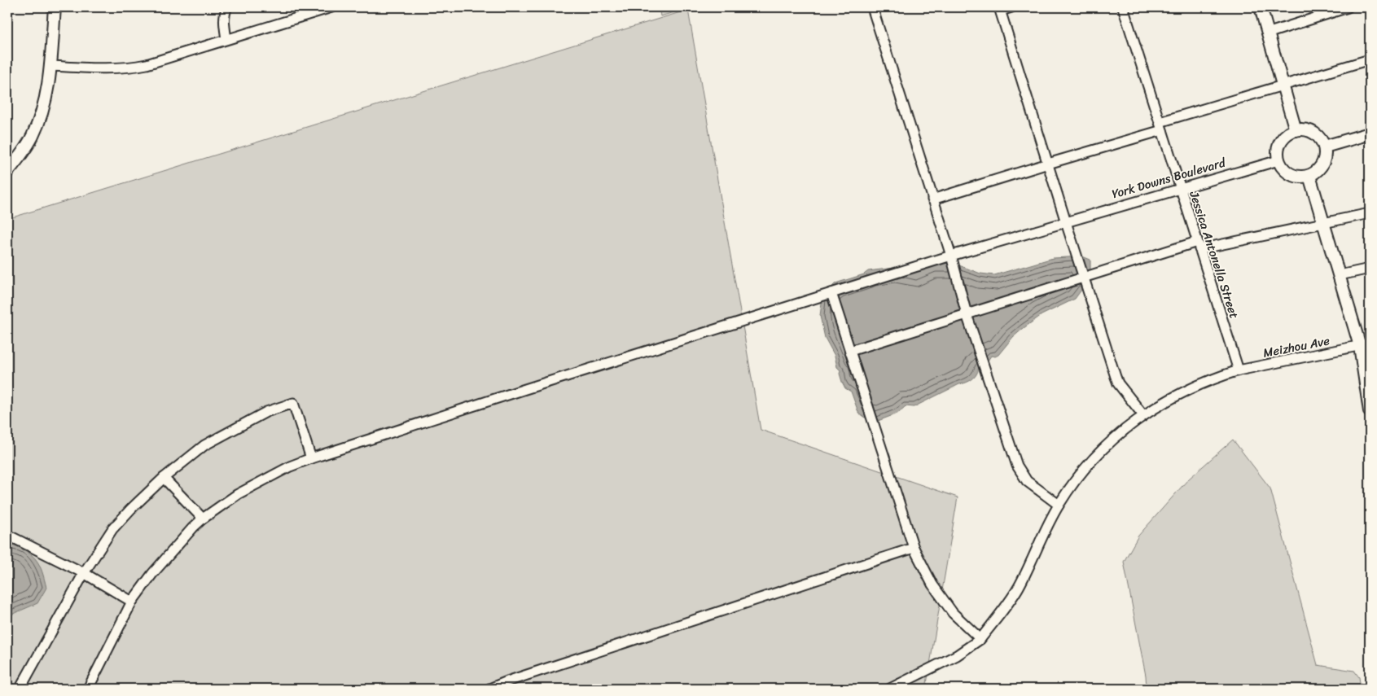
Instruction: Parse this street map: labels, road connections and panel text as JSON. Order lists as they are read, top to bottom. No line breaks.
{"streets":{"street":["York Downs Boulevard","Jessica Antonella Street","Meizhou Ave"]},"crossings":[["York Downs Boulevard","Jessica Antonella Street"],["Jessica Antonella Street","Meizhou Ave"]]}
